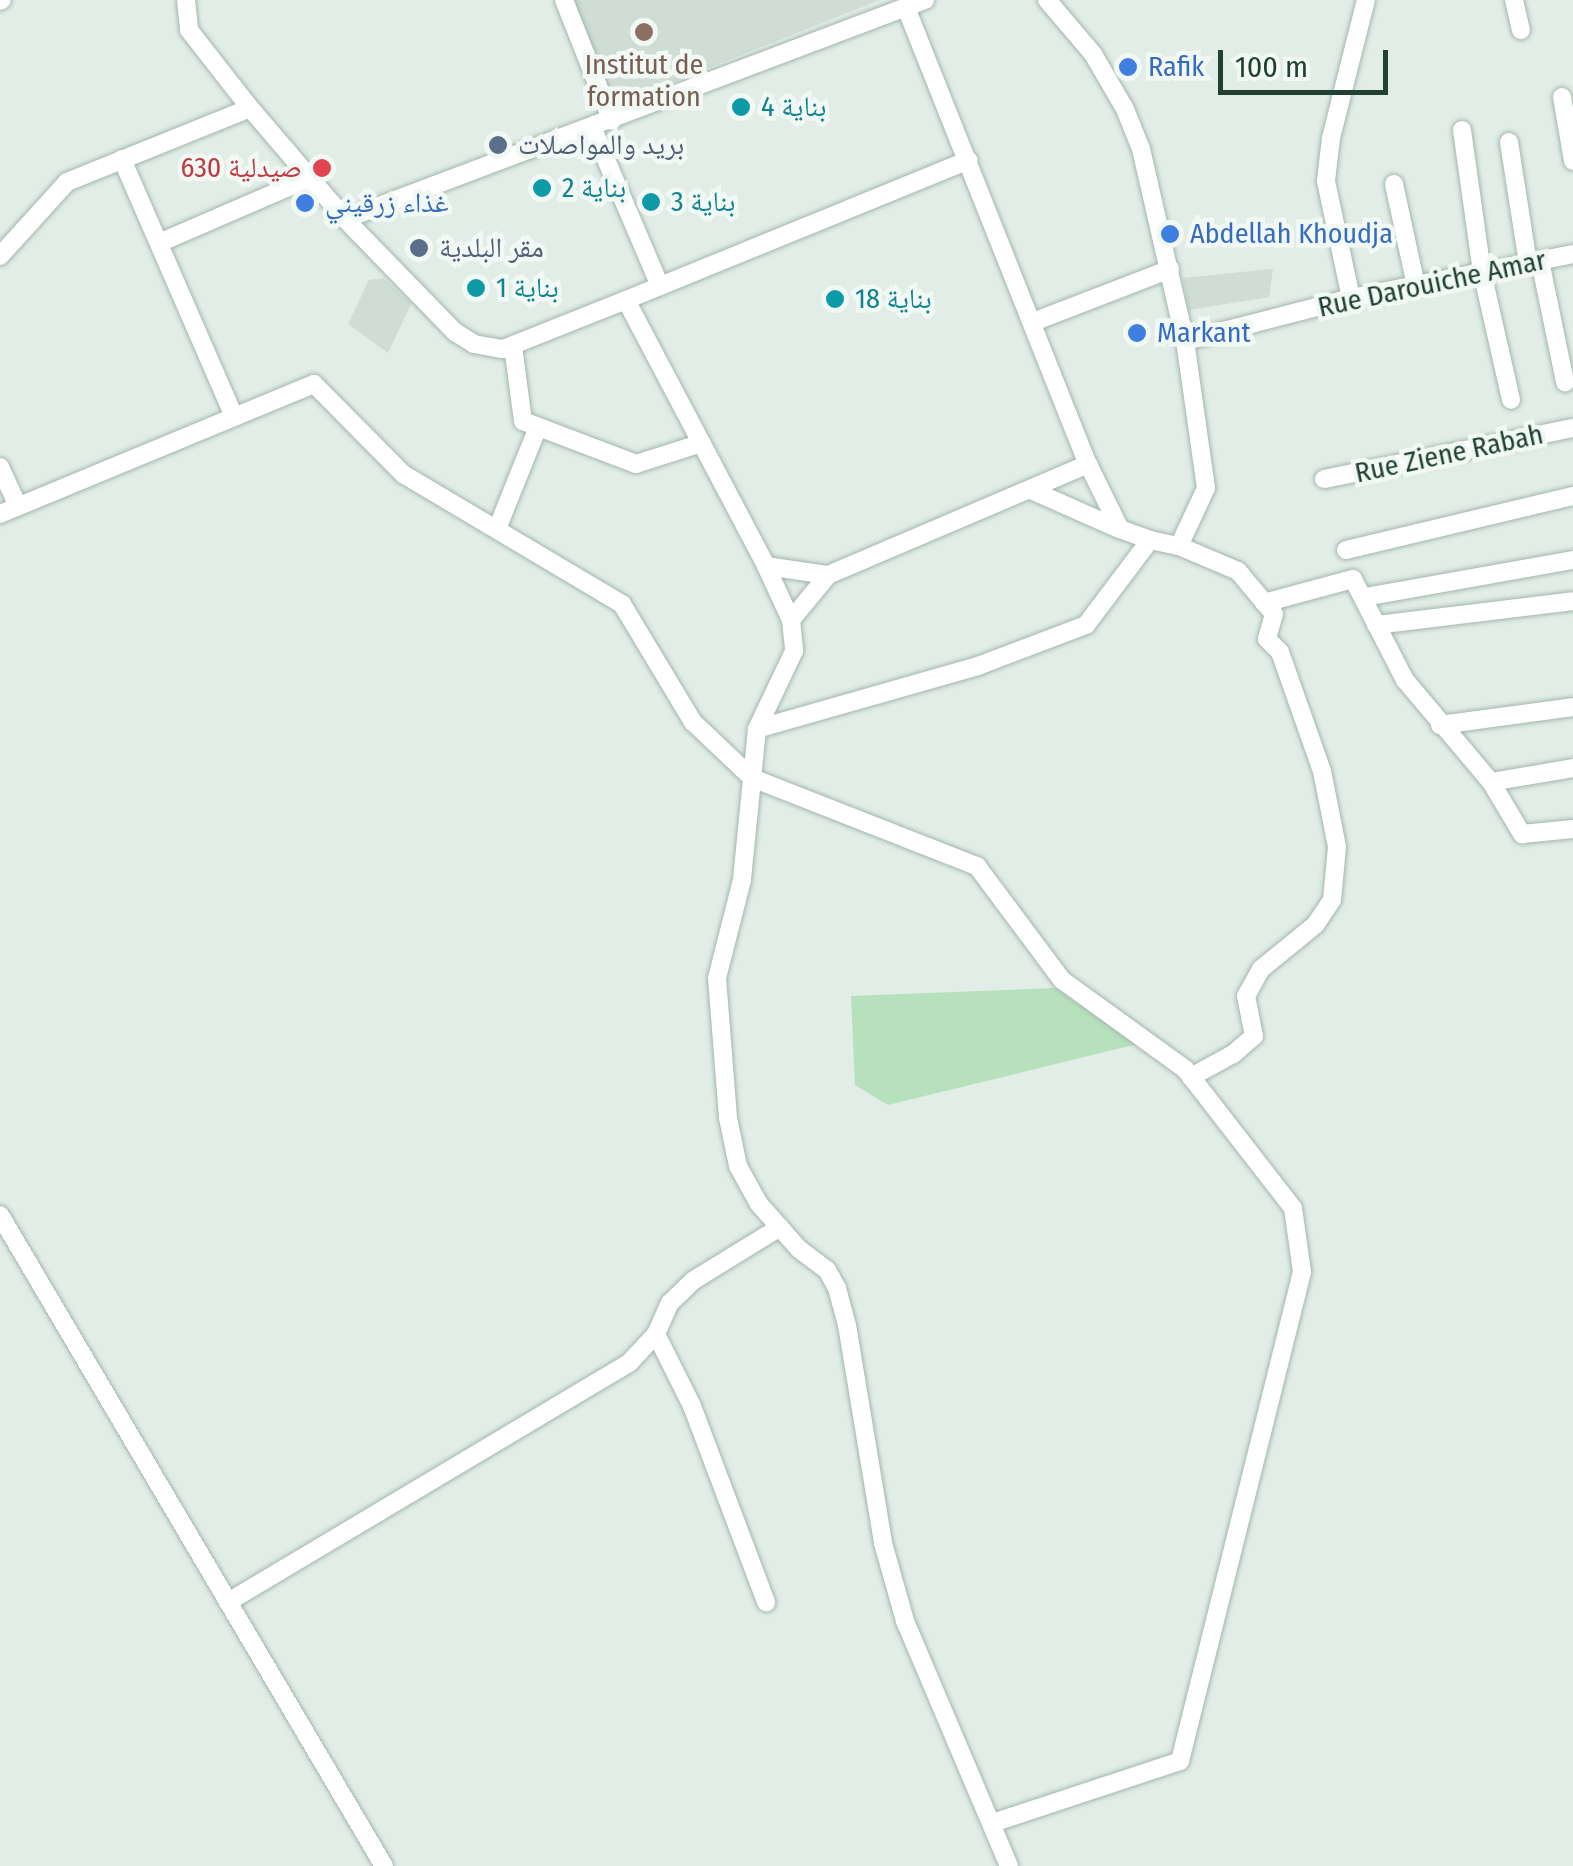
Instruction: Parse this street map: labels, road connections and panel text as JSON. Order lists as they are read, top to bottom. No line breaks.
{"streets":{"street":["Rue Darouiche Amar","Rue Ziene Rabah"]},"places":["Institut de formation","Rafik","بناية 4","بريد والمواصلات","صيدلية 630","بناية 2","بناية 3","غذاء زرقيني","Abdellah Khoudja","مقر البلدية","بناية 1","بناية 18","Markant"],"scale_bar":"100 m"}
